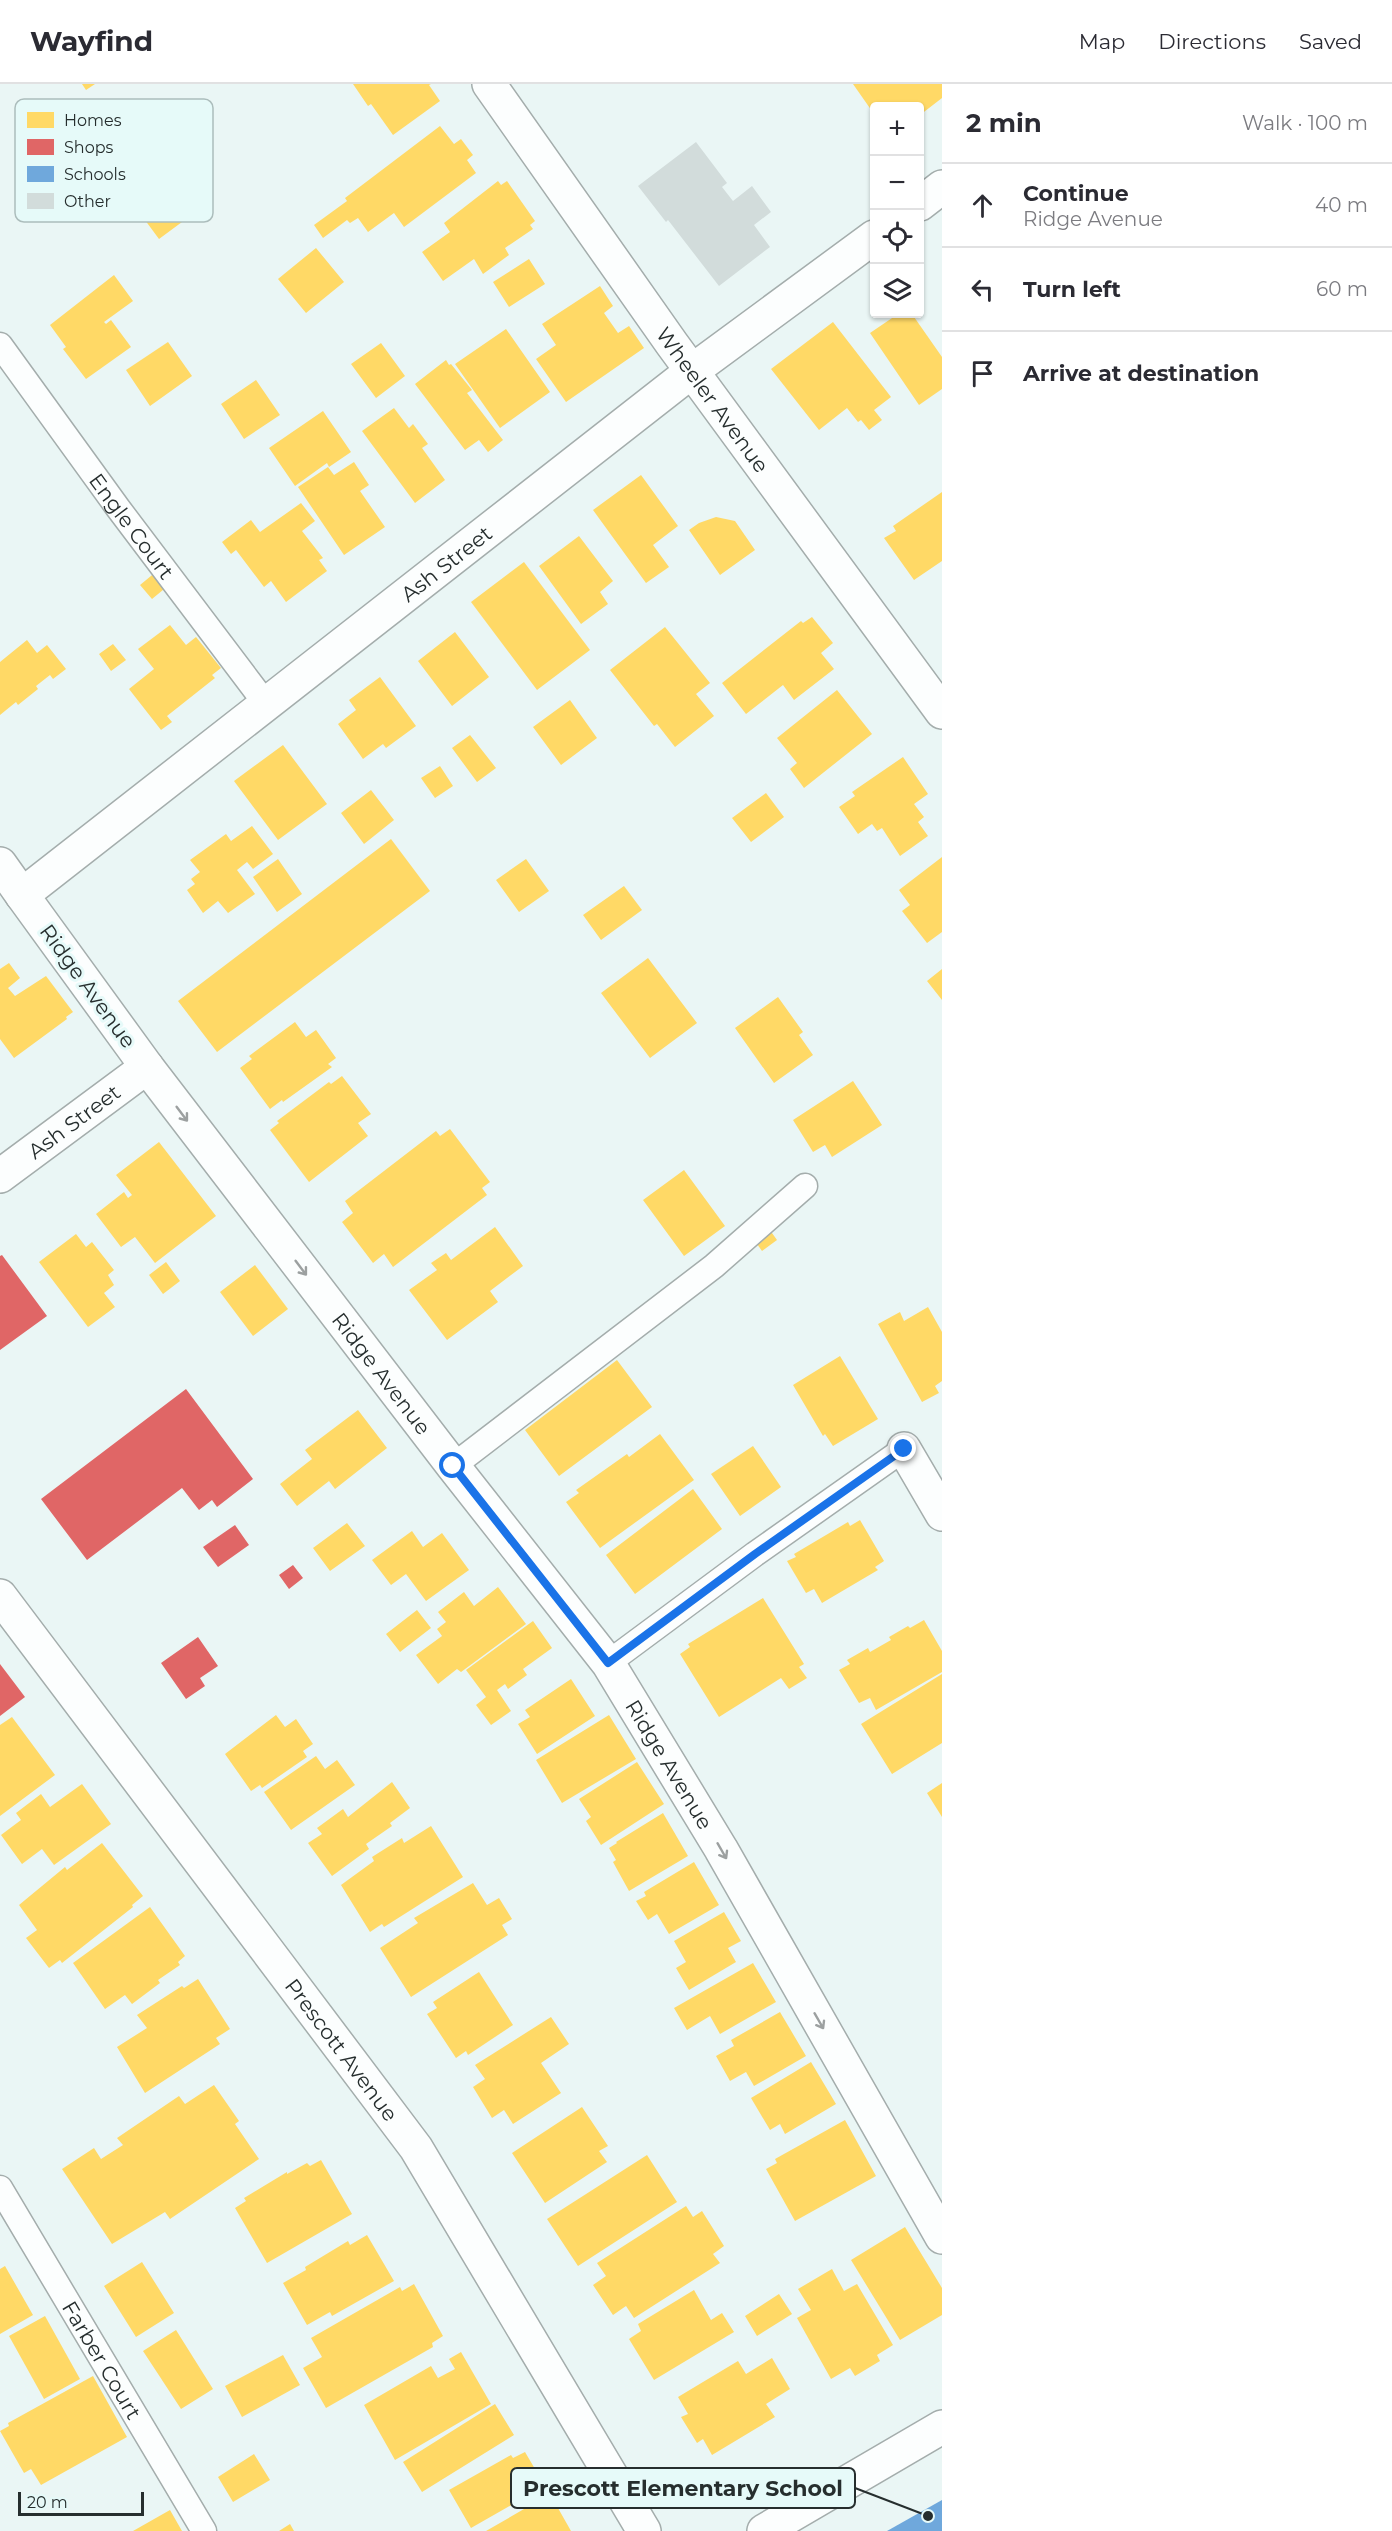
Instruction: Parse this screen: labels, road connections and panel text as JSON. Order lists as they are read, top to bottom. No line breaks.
{"streets":{"street":["Wheeler Avenue","Ash Street","Ridge Avenue","Prescott Avenue"],"lane":["Engle Court","Farber Court"]},"crossings":[["Wheeler Avenue","Ash Street"],["Engle Court","Ash Street"],["Ash Street","Ridge Avenue"]],"one_way":["Ridge Avenue"],"places":["Prescott Elementary School"],"legend":["Homes","Shops","Schools","Other"],"scale_bar":"20 m","page":{"header":"Wayfind","nav":["Map","Directions","Saved"],"heading":["2 min","Walk · 100 m"],"map_buttons":["+","−"],"list":[["Continue","Ridge Avenue","40 m"],["Turn left","60 m"],"Arrive at destination"],"scale":"20 m"}}
